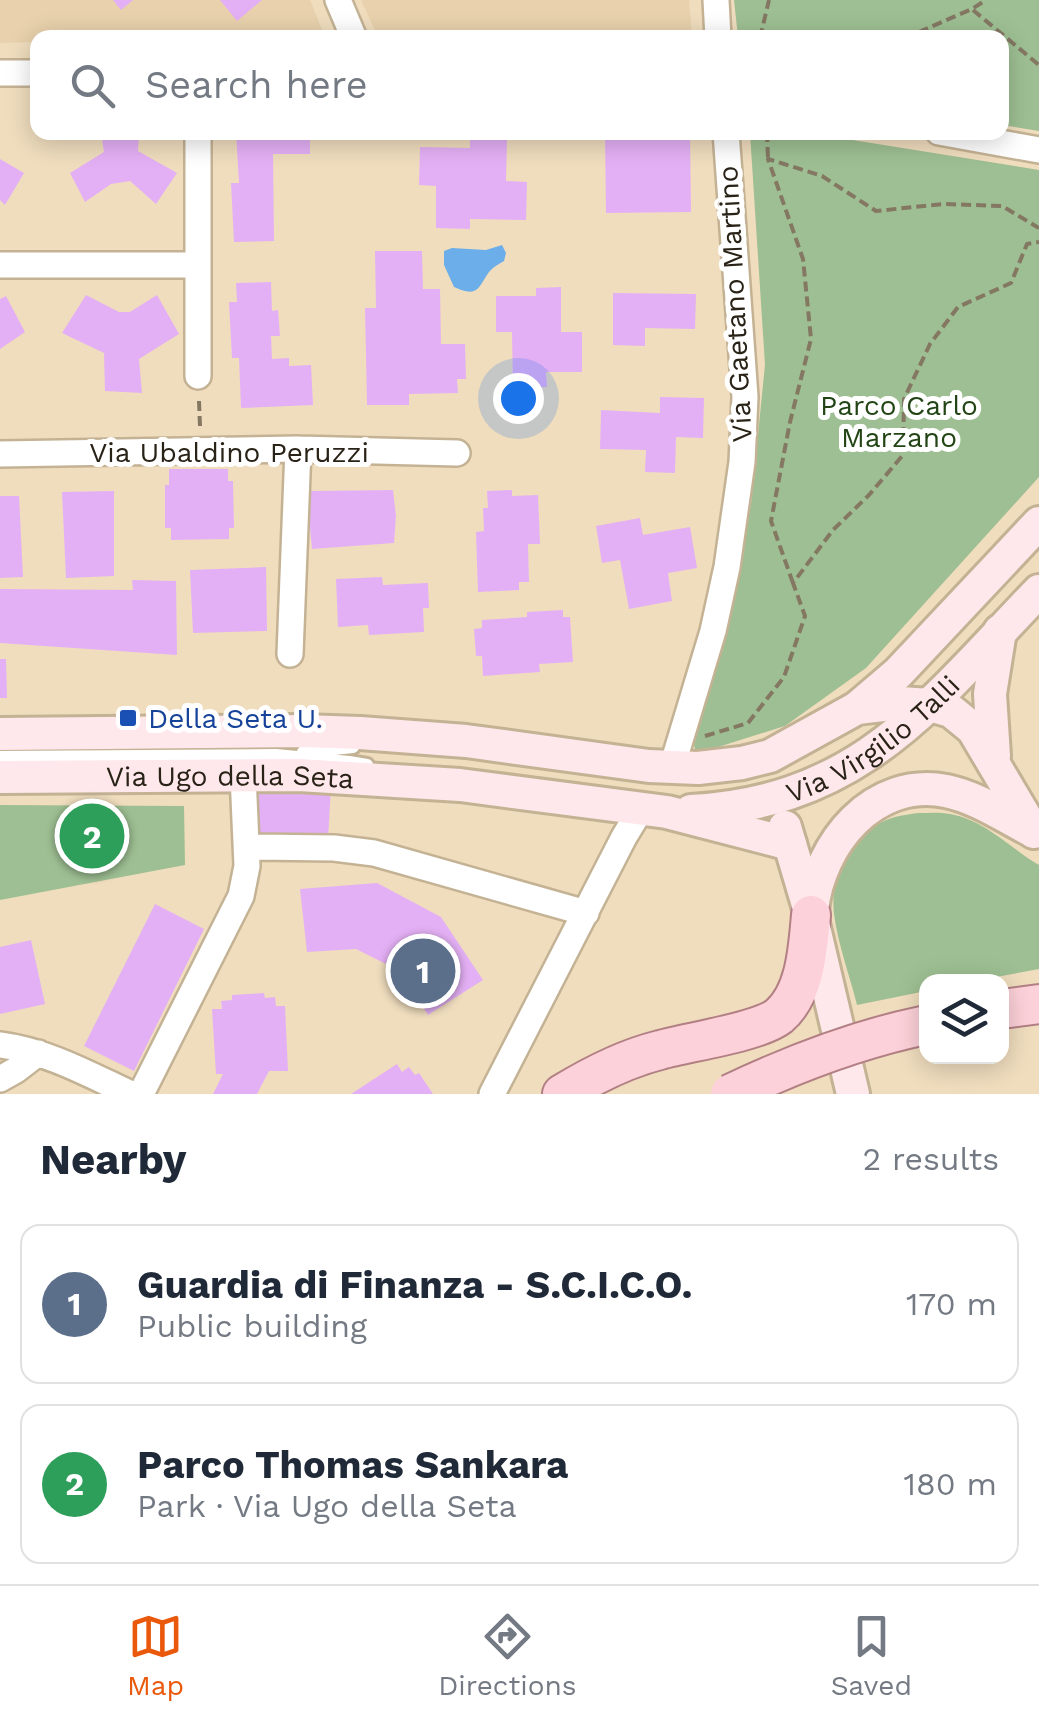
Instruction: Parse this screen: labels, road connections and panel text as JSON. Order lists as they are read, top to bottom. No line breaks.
{"streets":{"street":["Via Gaetano Martino","Via Ubaldino Peruzzi","Via Virgilio Talli","Via Ugo della Seta"]},"crossings":[["Via Gaetano Martino","Via Ugo della Seta"],["Via Virgilio Talli","Via Ugo della Seta"]],"parks":["Parco Carlo Marzano"],"places":{"transit":["Della Seta U."]},"page":{"search":"Search here","pins":["2","1"],"heading":["Nearby","2 results"],"list":[{"mark":"1","name":"Guardia di Finanza - S.C.I.C.O.","note":"Public building","value":"170 m"},{"mark":"2","name":"Parco Thomas Sankara","note":"Park · Via Ugo della Seta","value":"180 m"}],"nav":["Map","Directions","Saved"]}}
